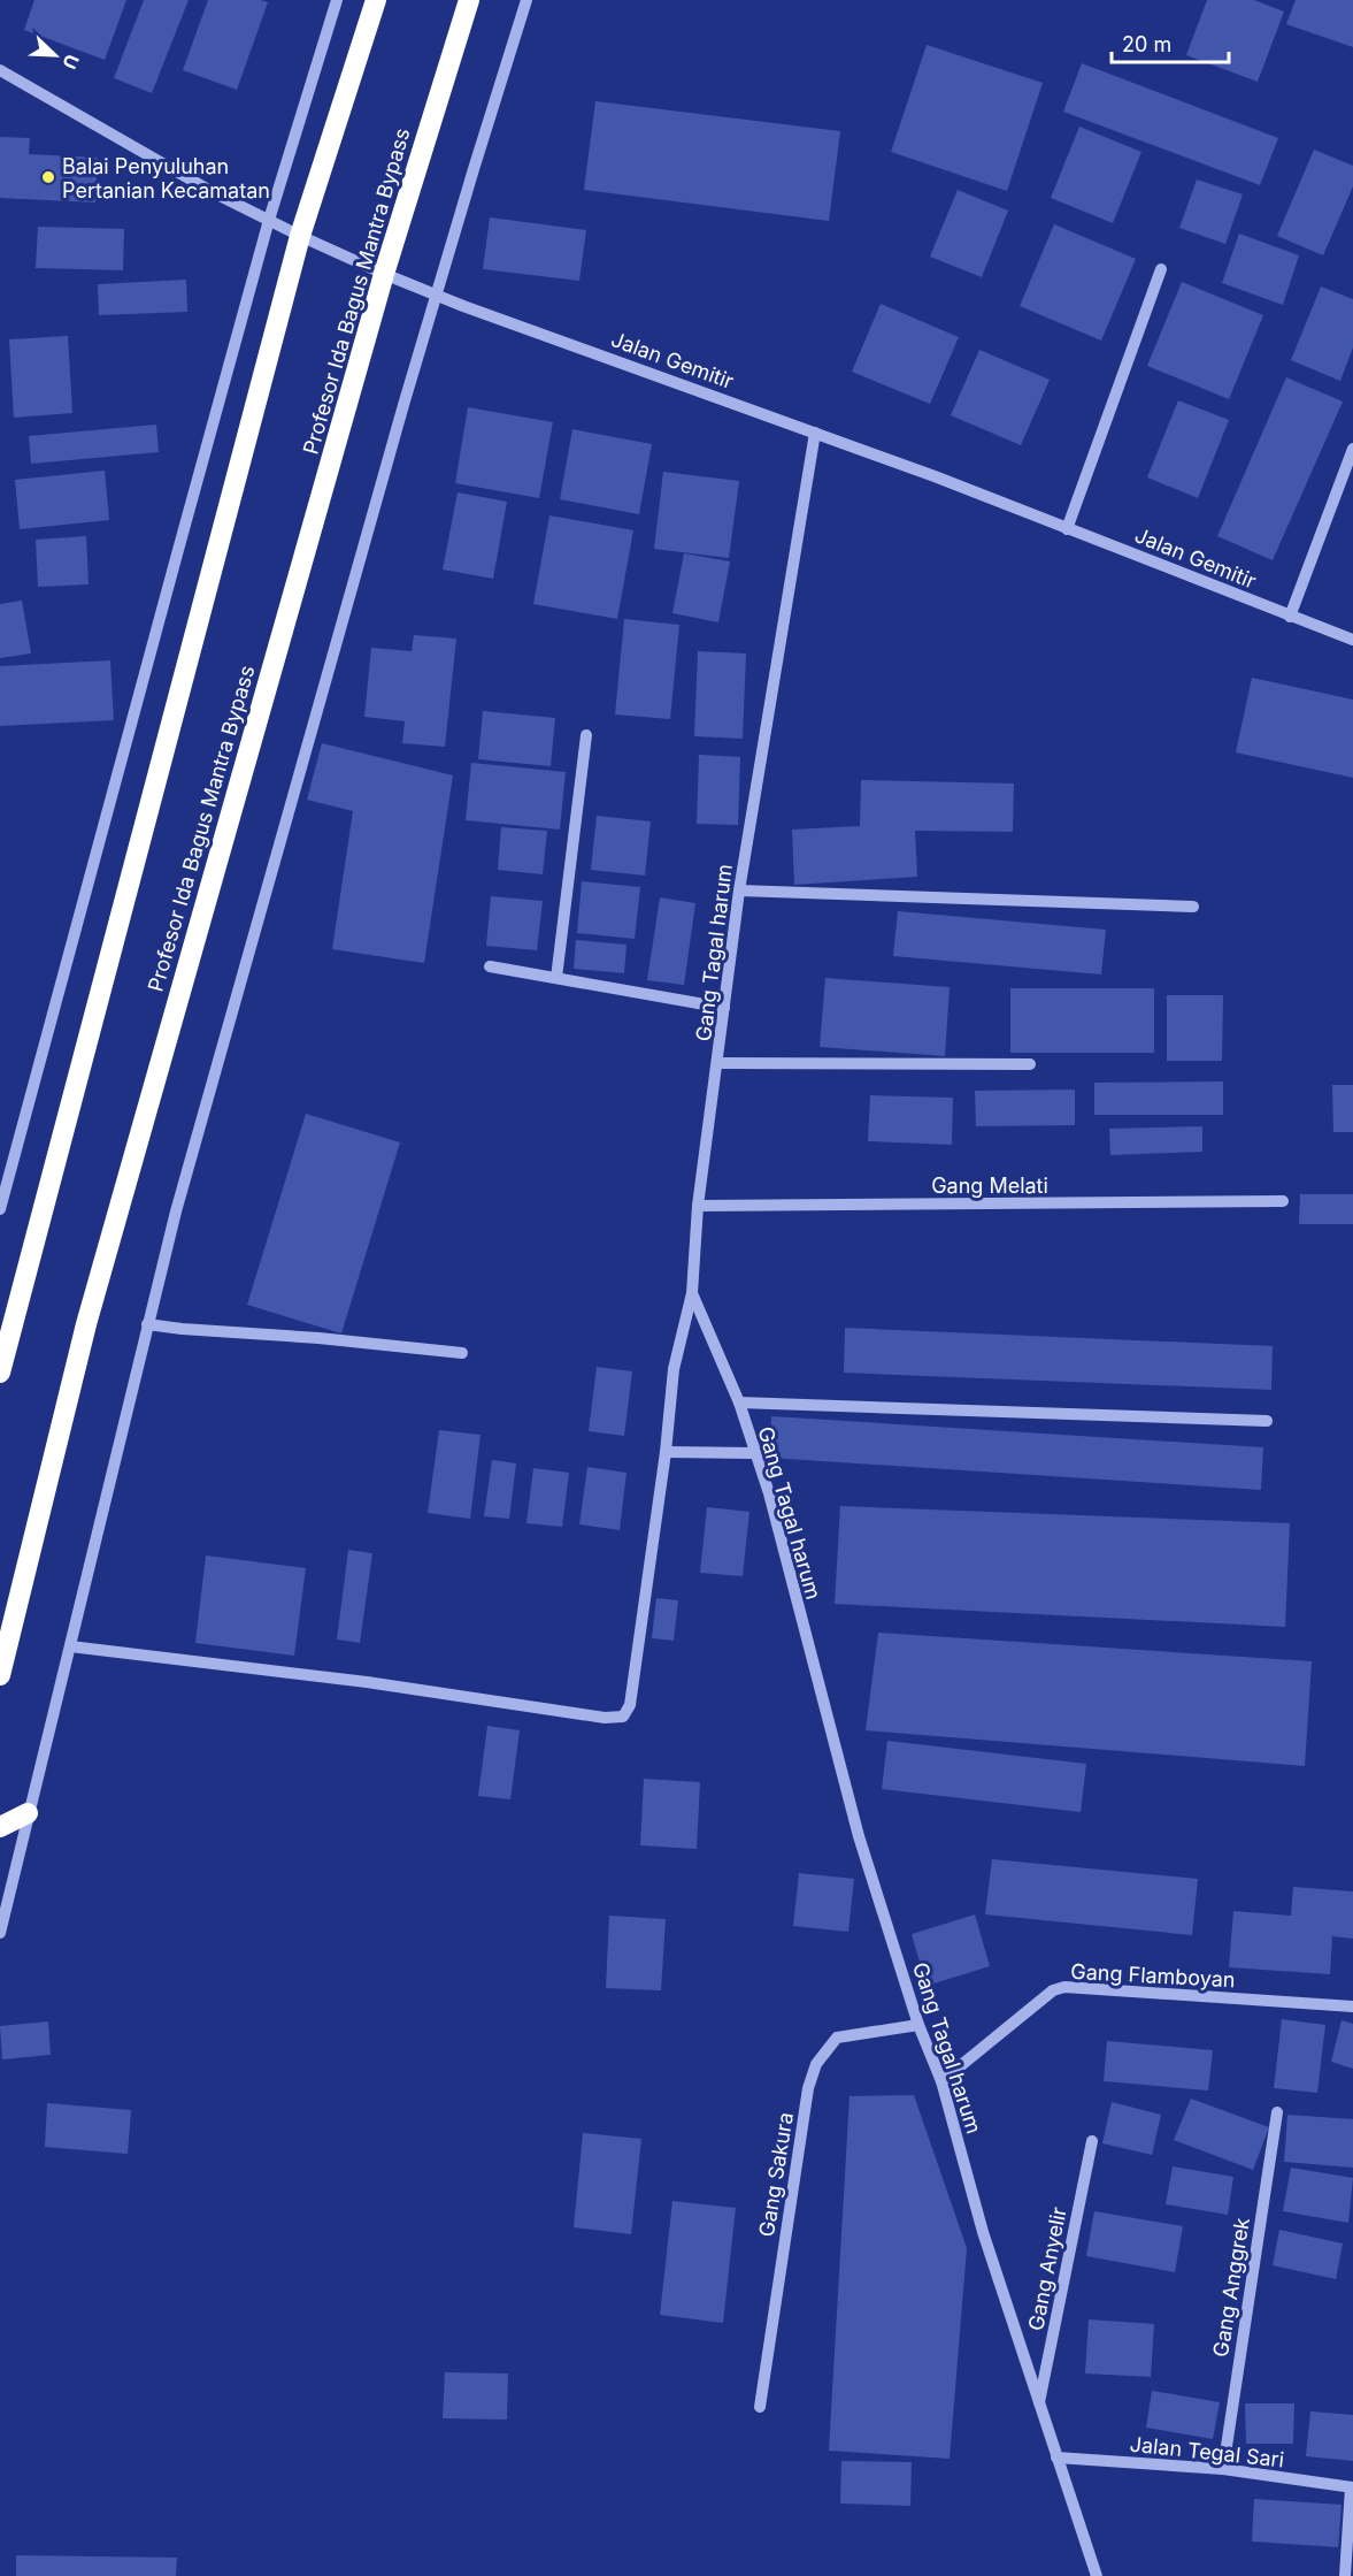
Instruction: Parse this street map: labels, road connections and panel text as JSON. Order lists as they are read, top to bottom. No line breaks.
{"streets":{"highway":["Profesor Ida Bagus Mantra Bypass"],"street":["Jalan Gemitir","Gang Tagal harum","Gang Melati","Gang Flamboyan","Gang Sakura","Gang Anyelir","Gang Anggrek","Jalan Tegal Sari"]},"crossings":[["Profesor Ida Bagus Mantra Bypass","Jalan Gemitir"],["Jalan Gemitir","Gang Tagal harum"],["Gang Tagal harum","Gang Melati"],["Gang Tagal harum","Gang Flamboyan"],["Gang Tagal harum","Gang Sakura"],["Gang Tagal harum","Gang Anyelir"],["Gang Tagal harum","Jalan Tegal Sari"],["Gang Anggrek","Jalan Tegal Sari"]],"places":["Balai Penyuluhan Pertanian Kecamatan"],"scale_bar":"20 m","north":"bottom right"}
